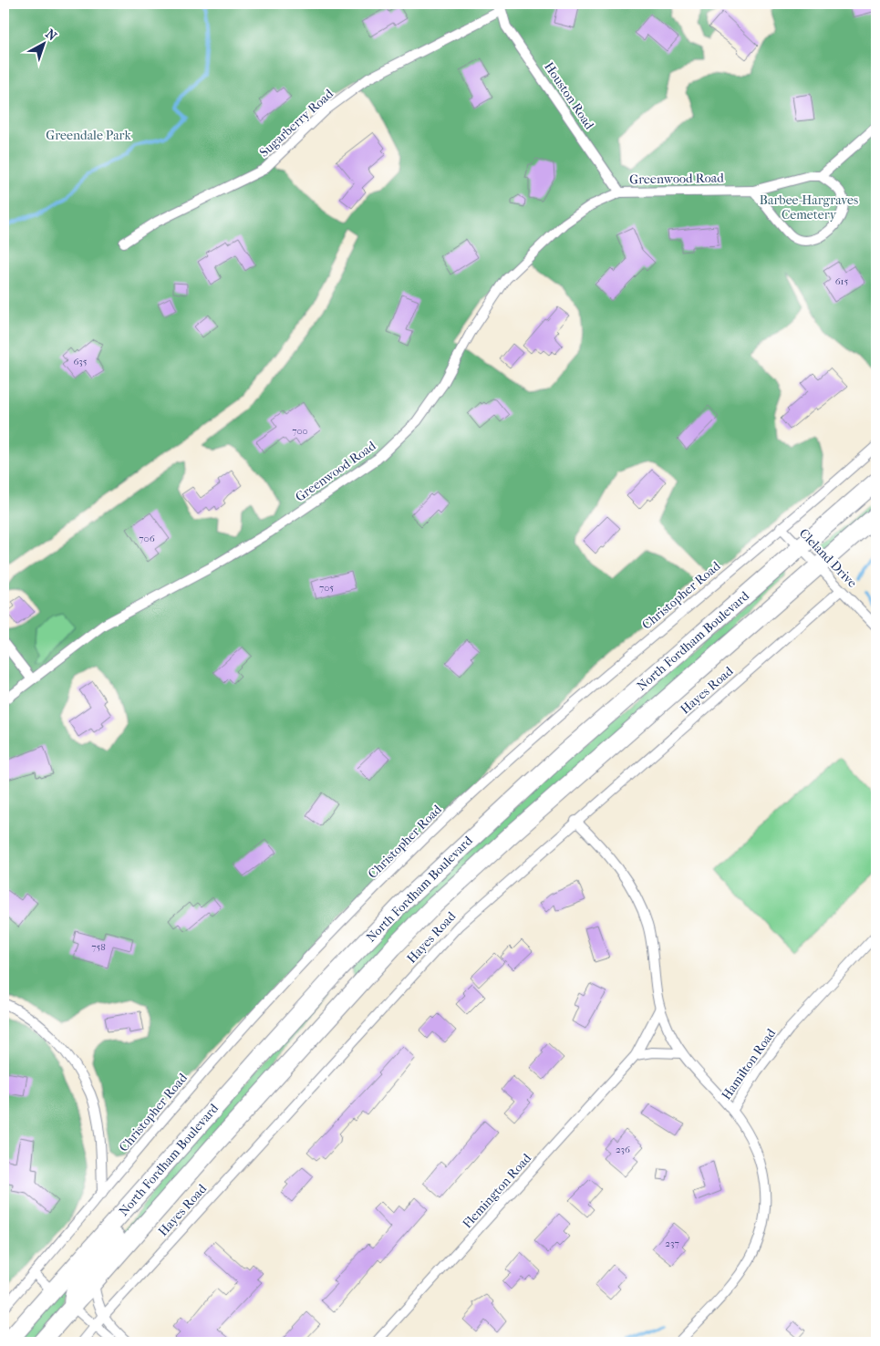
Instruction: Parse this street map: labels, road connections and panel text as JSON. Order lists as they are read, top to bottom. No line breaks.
{"streets":{"highway":["North Fordham Boulevard"],"street":["Houston Road","Sugarberry Road","Greenwood Road","Cleland Drive","Christopher Road","Hayes Road","Hamilton Road","Flemington Road"]},"crossings":[["Houston Road","Sugarberry Road"],["Houston Road","Greenwood Road"],["Cleland Drive","Christopher Road"],["Cleland Drive","North Fordham Boulevard"],["Cleland Drive","Hayes Road"]],"parks":["Greendale Park","Barbee-Hargraves Cemetery"],"house_numbers":["615","635","700","706","705","758","236","237"],"north":"top right"}
